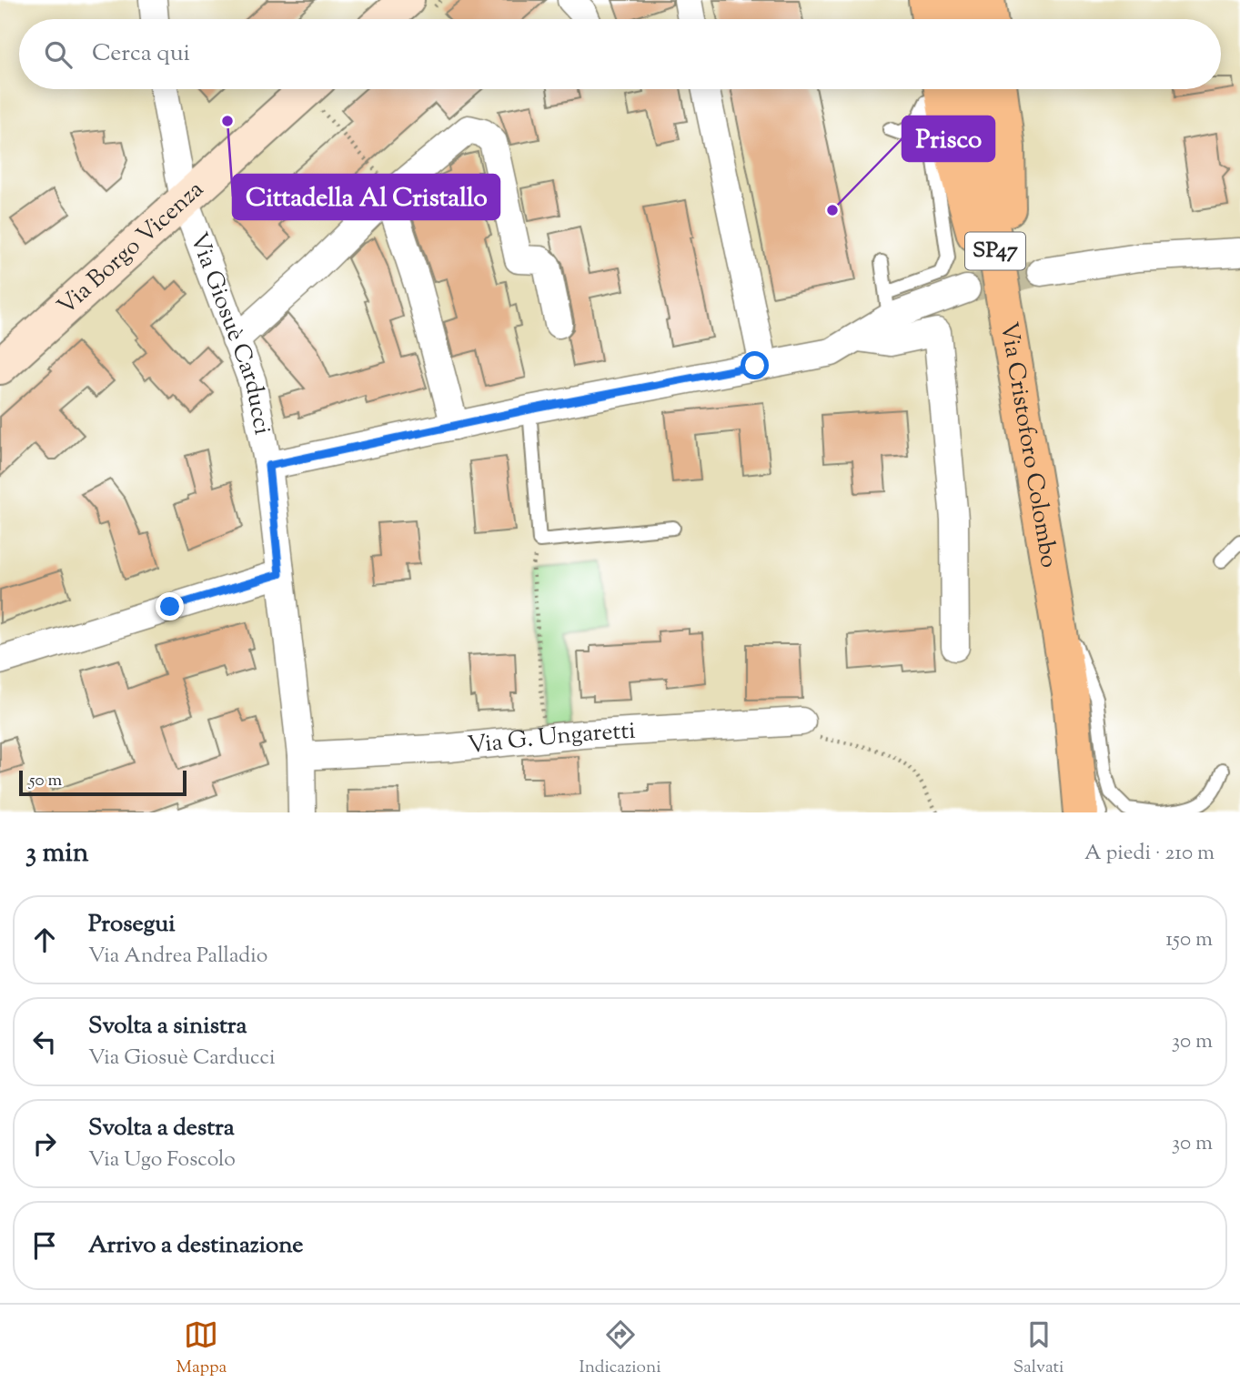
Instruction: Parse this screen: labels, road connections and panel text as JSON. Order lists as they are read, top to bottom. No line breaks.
{"streets":{"main road":["SP47","Via Cristoforo Colombo"],"street":["Via Borgo Vicenza","Via Giosuè Carducci","Via G. Ungaretti"]},"crossings":[["Via Borgo Vicenza","Via Giosuè Carducci"],["Via Giosuè Carducci","Via G. Ungaretti"]],"places":["Cittadella Al Cristallo","Prisco"],"scale_bar":"50 m","page":{"search":"Cerca qui","scale":"50 m","heading":["3 min","A piedi · 210 m"],"list":[["Prosegui","Via Andrea Palladio","150 m"],["Svolta a sinistra","Via Giosuè Carducci","30 m"],["Svolta a destra","Via Ugo Foscolo","30 m"],"Arrivo a destinazione"],"nav":["Mappa","Indicazioni","Salvati"]}}
